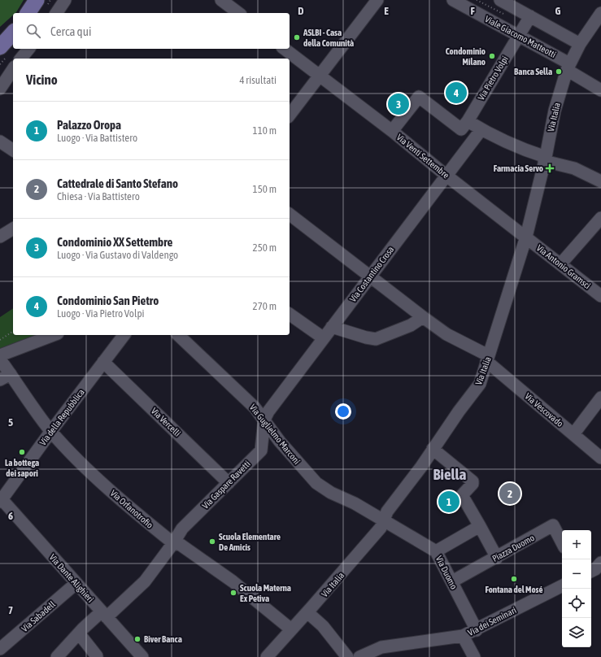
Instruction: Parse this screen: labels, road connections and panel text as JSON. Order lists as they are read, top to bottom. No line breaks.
{"streets":{"street":["Viale Giacomo Matteotti","Via Pietro Volpi","Via Italia","Via Venti Settembre","Via Antonio Gramsci","Via Costantino Crosa","Via Vescovado","Via della Repubblica","Via Vercelli","Via Guglielmo Marconi","Via Gaspare Ravetti","Via Orfanotrofio","Piazza Duomo","Via Duomo","Via Dante Alighieri","Via Sabadell","Via dei Seminari"]},"crossings":[["Viale Giacomo Matteotti","Via Pietro Volpi"],["Viale Giacomo Matteotti","Via Italia"],["Via Italia","Via Venti Settembre"],["Via Italia","Via Antonio Gramsci"],["Via Italia","Via Vescovado"],["Via Italia","Via Guglielmo Marconi"],["Via Italia","Via Orfanotrofio"],["Via Italia","Via Duomo"],["Via Venti Settembre","Via Antonio Gramsci"],["Via Venti Settembre","Via Costantino Crosa"],["Via Costantino Crosa","Via Vescovado"],["Via Costantino Crosa","Via Guglielmo Marconi"],["Via Costantino Crosa","Via Gaspare Ravetti"],["Via della Repubblica","Via Vercelli"],["Via della Repubblica","Via Orfanotrofio"],["Via della Repubblica","Via Dante Alighieri"],["Via Vercelli","Via Gaspare Ravetti"],["Via Guglielmo Marconi","Via Gaspare Ravetti"],["Via Guglielmo Marconi","Via Duomo"],["Via Gaspare Ravetti","Via Orfanotrofio"],["Via Gaspare Ravetti","Via Dante Alighieri"],["Piazza Duomo","Via Duomo"],["Via Duomo","Via dei Seminari"],["Via Dante Alighieri","Via Sabadell"]],"districts":["Biella"],"places":{"other":["ASLBI - Casa della Comunità","Condominio Milano","Banca Sella","La bottega dei sapori","Scuola Elementare De Amicis","Fontana del Mosé","Scuola Materna Ex Petiva","Biver Banca"],"health":["Farmacia Servo"]},"page":{"search":"Cerca qui","heading":["Vicino","4 risultati"],"pins":["4","3","2","1"],"list":[{"mark":"1","name":"Palazzo Oropa","note":"Luogo · Via Battistero","value":"110 m"},{"mark":"2","name":"Cattedrale di Santo Stefano","note":"Chiesa · Via Battistero","value":"150 m"},{"mark":"3","name":"Condominio XX Settembre","note":"Luogo · Via Gustavo di Valdengo","value":"250 m"},{"mark":"4","name":"Condominio San Pietro","note":"Luogo · Via Pietro Volpi","value":"270 m"}],"map_buttons":["+","−"]},"grid":{"columns":["D","E","F","G"],"rows":["5","6","7"]}}
